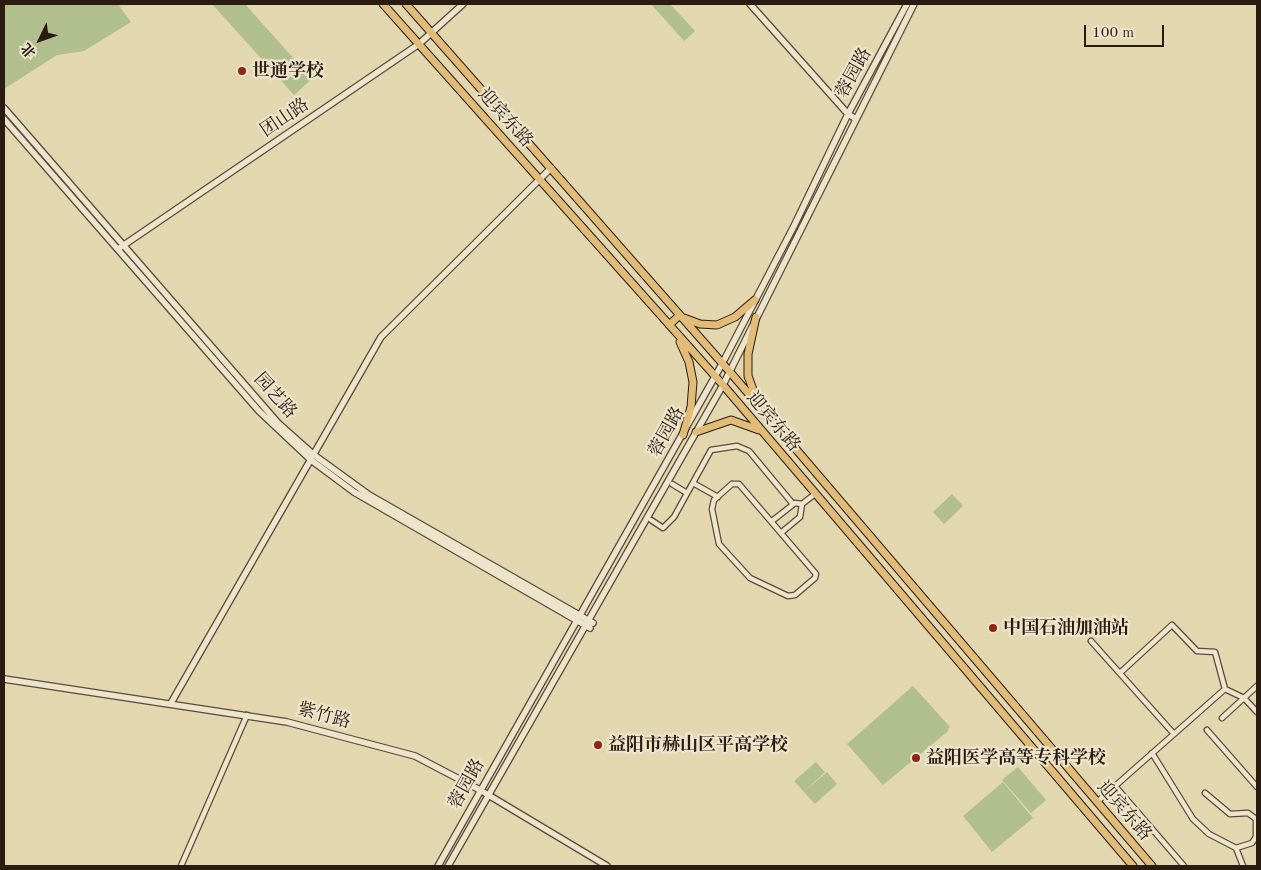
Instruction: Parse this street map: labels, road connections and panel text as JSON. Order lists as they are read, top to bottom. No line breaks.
{"streets":{"highway":["迎宾东路"],"street":["蓉园路","团山路","园艺路","紫竹路"]},"crossings":[["蓉园路","迎宾东路"],["蓉园路","园艺路"],["蓉园路","紫竹路"],["团山路","迎宾东路"],["团山路","园艺路"]],"places":["世通学校","中国石油加油站","益阳市赫山区平高学校","益阳医学高等专科学校"],"scale_bar":"100 m","north":"bottom left"}
